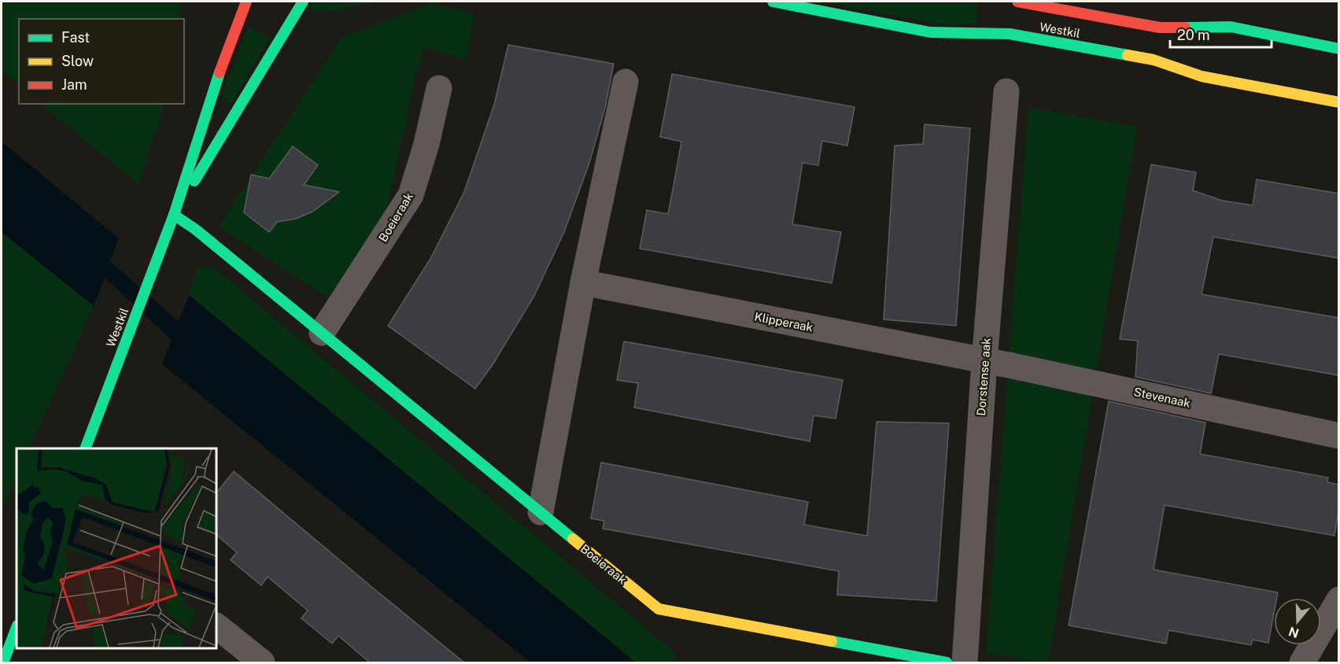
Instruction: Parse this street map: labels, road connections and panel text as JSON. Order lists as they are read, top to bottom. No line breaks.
{"streets":{"street":["Westkil","Boeieraak","Klipperaak","Dorstense aak","Stevenaak"]},"crossings":[["Westkil","Boeieraak"],["Klipperaak","Dorstense aak"],["Klipperaak","Stevenaak"],["Dorstense aak","Stevenaak"]],"legend":["Fast","Slow","Jam"],"scale_bar":"20 m","north":"bottom"}
